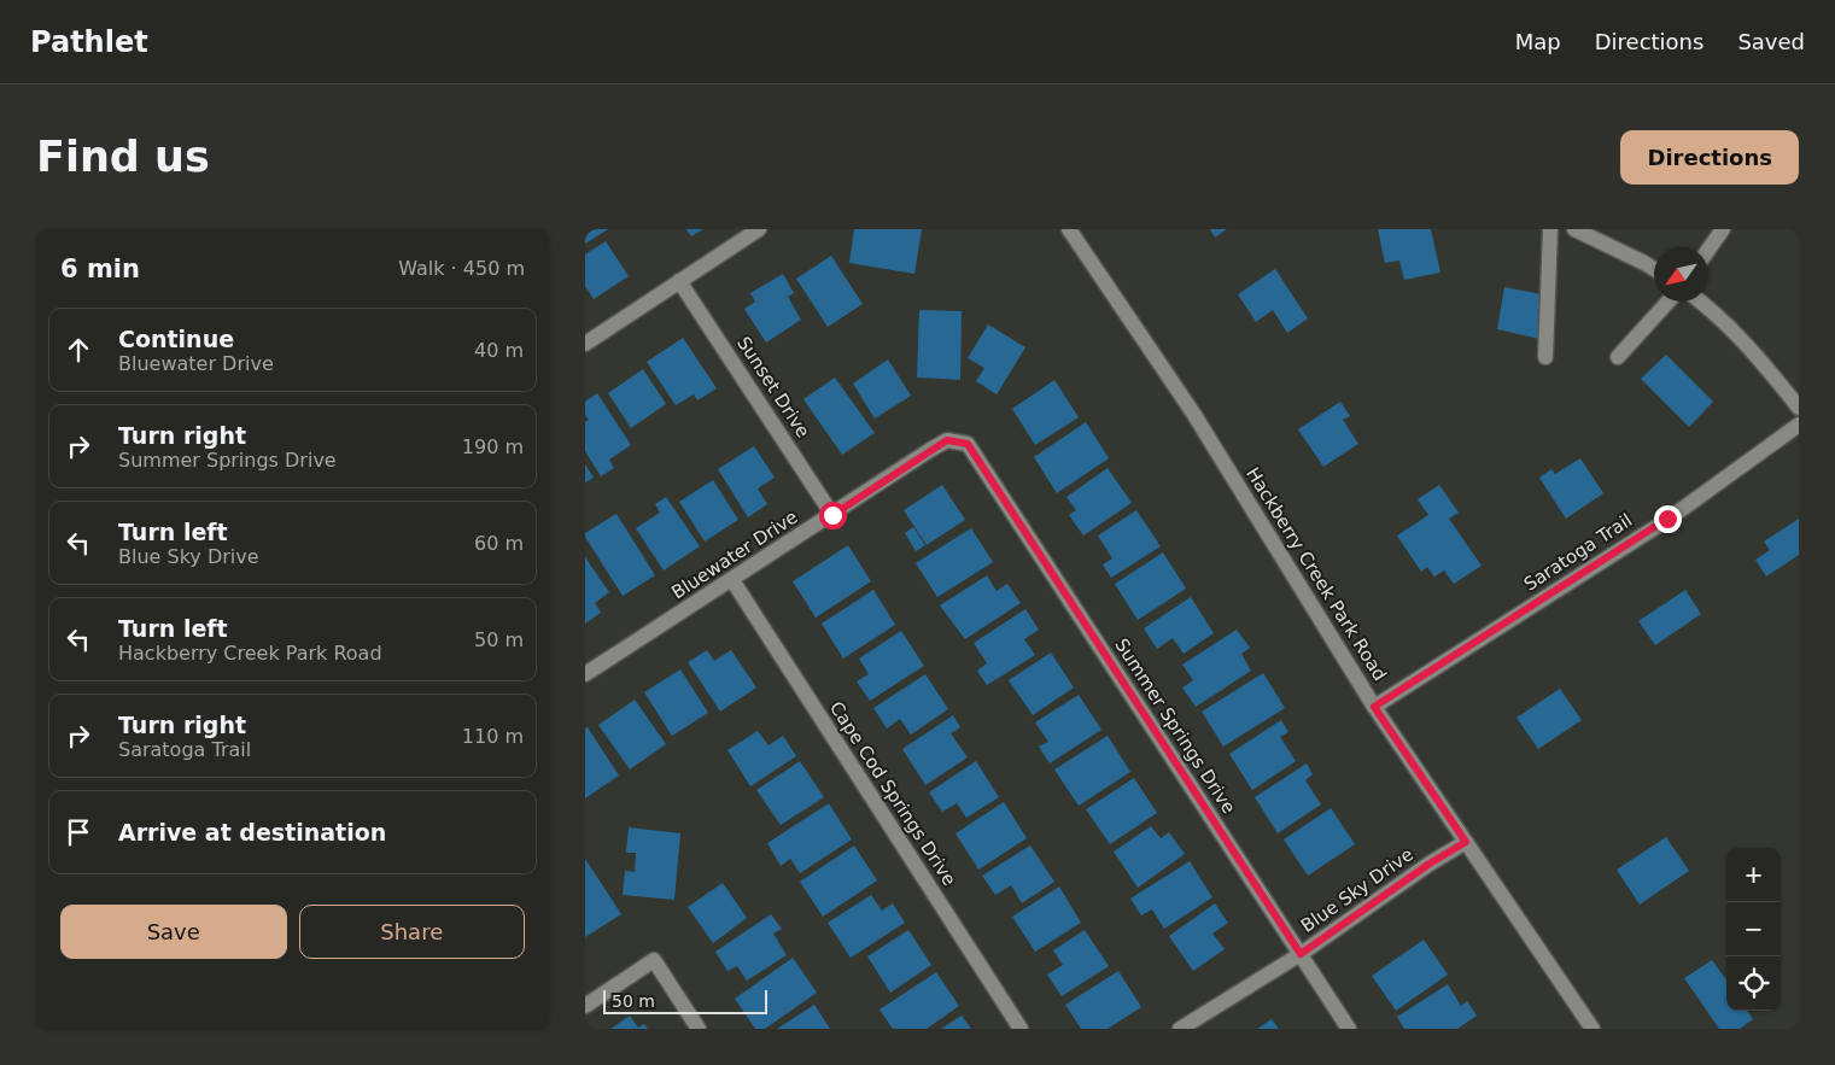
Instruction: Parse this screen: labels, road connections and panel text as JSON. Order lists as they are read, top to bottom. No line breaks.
{"streets":{"street":["Sunset Drive","Saratoga Trail","Bluewater Drive","Hackberry Creek Park Road","Summer Springs Drive","Cape Cod Springs Drive","Blue Sky Drive"]},"crossings":[["Sunset Drive","Bluewater Drive"],["Saratoga Trail","Hackberry Creek Park Road"],["Bluewater Drive","Summer Springs Drive"],["Bluewater Drive","Cape Cod Springs Drive"],["Hackberry Creek Park Road","Blue Sky Drive"],["Summer Springs Drive","Blue Sky Drive"]],"scale_bar":"50 m","north":"bottom left","page":{"header":"Pathlet","nav":["Map","Directions","Saved"],"buttons":["Directions",["Save","Share"]],"title":"Find us","heading":["6 min","Walk · 450 m"],"list":[["Continue","Bluewater Drive","40 m"],["Turn right","Summer Springs Drive","190 m"],["Turn left","Blue Sky Drive","60 m"],["Turn left","Hackberry Creek Park Road","50 m"],["Turn right","Saratoga Trail","110 m"],"Arrive at destination"],"map_buttons":["+","−"],"scale":"50 m"}}
